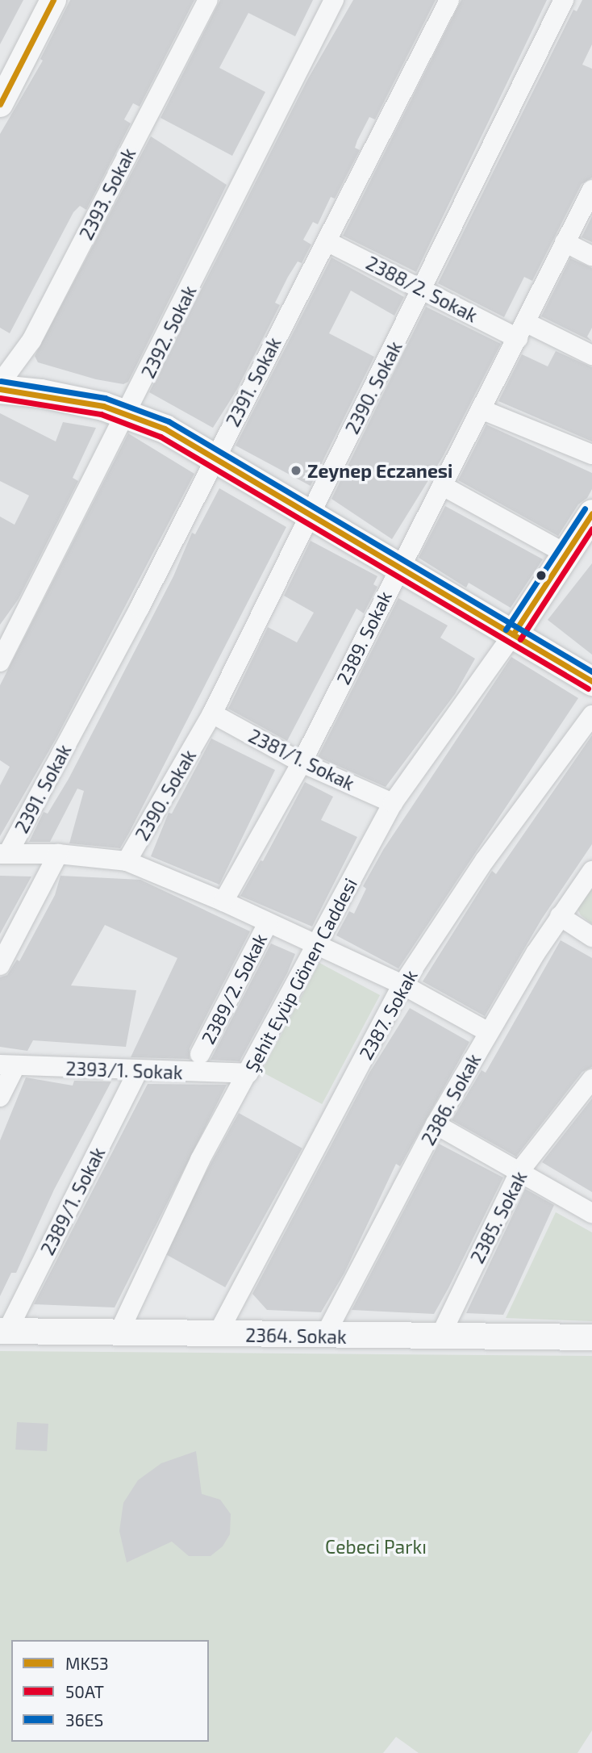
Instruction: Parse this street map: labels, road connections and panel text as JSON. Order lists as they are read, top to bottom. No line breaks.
{"streets":{"street":["2393. Sokak","2388/2. Sokak","2392. Sokak","2391. Sokak","2390. Sokak","2389. Sokak","2381/1. Sokak","Şehit Eyüp Gönen Caddesi","2389/2. Sokak","2387. Sokak","2393/1. Sokak","2386. Sokak","2389/1. Sokak","2385. Sokak","2364. Sokak"]},"crossings":[["2388/2. Sokak","2391. Sokak"],["2388/2. Sokak","2390. Sokak"],["2388/2. Sokak","2389. Sokak"],["2390. Sokak","2381/1. Sokak"],["2389. Sokak","2381/1. Sokak"],["2381/1. Sokak","Şehit Eyüp Gönen Caddesi"],["Şehit Eyüp Gönen Caddesi","2393/1. Sokak"],["Şehit Eyüp Gönen Caddesi","2364. Sokak"],["2387. Sokak","2364. Sokak"],["2393/1. Sokak","2389/1. Sokak"],["2386. Sokak","2364. Sokak"],["2389/1. Sokak","2364. Sokak"],["2385. Sokak","2364. Sokak"]],"parks":["Cebeci Parkı"],"places":["Zeynep Eczanesi"],"lines":["transit line MK53","transit line 36ES","transit line 50AT"],"legend":["MK53","50AT","36ES"]}
